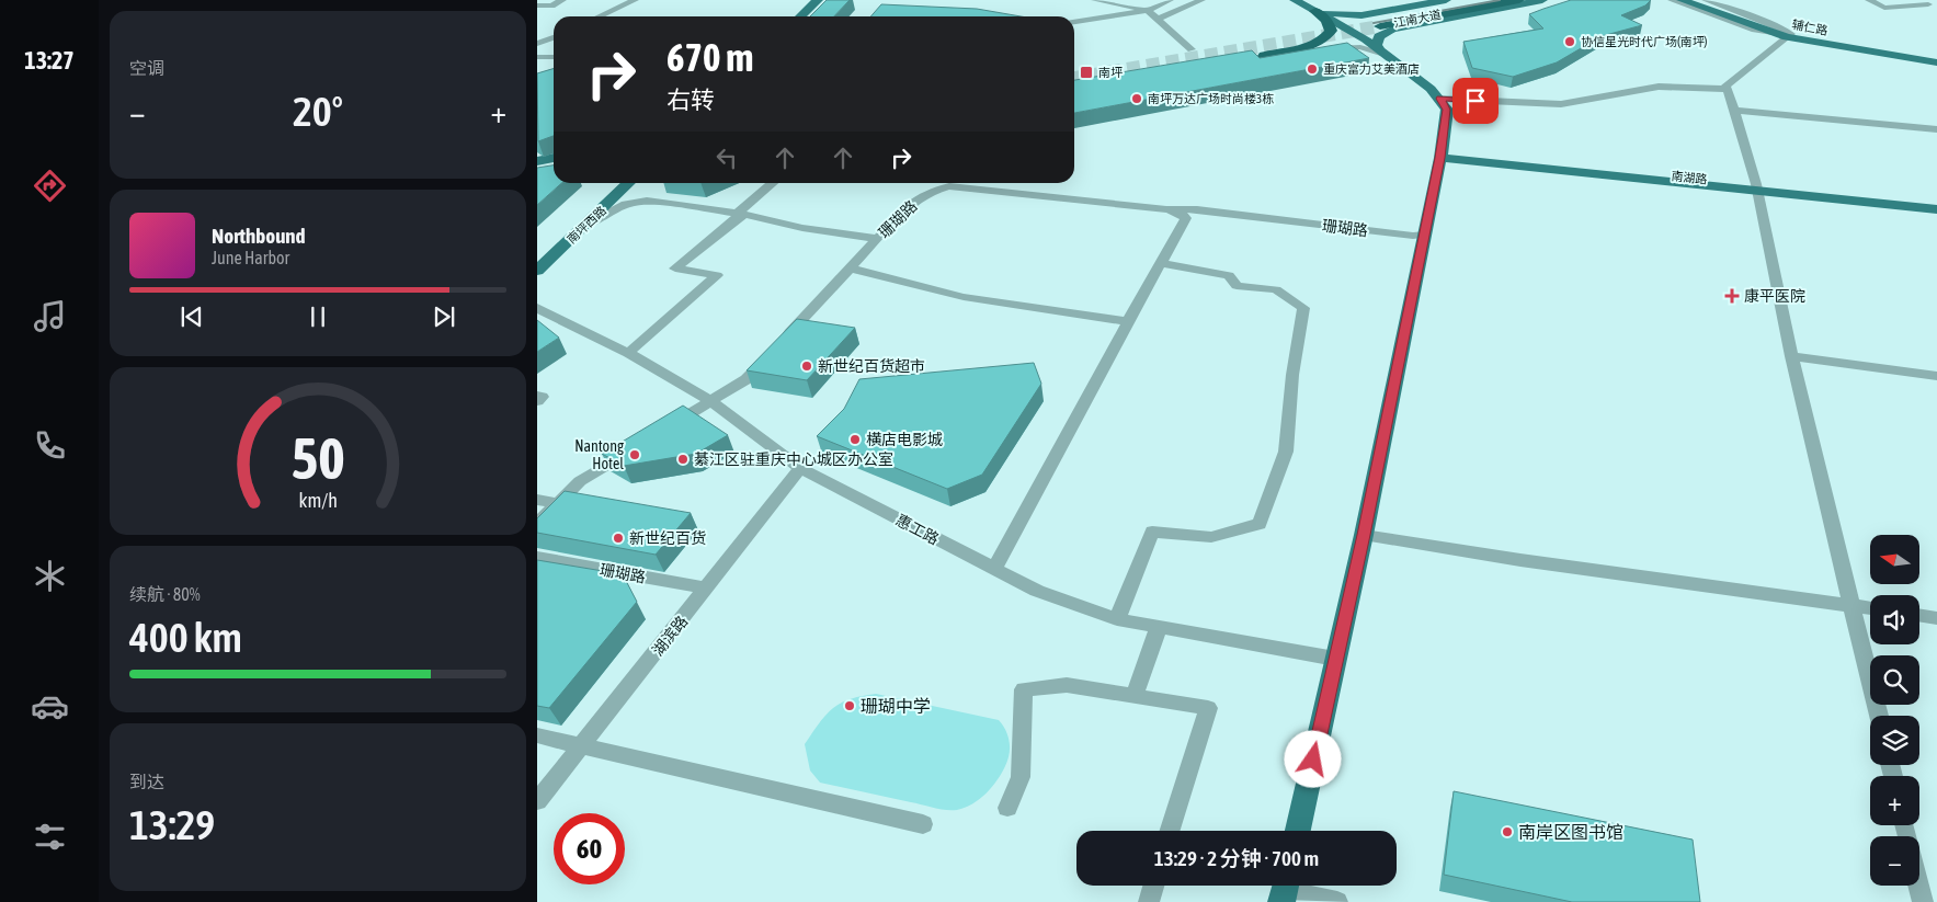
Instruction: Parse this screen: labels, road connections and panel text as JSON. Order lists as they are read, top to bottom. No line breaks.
{"streets":{"highway":["江南大道"],"main road":["辅仁路","南坪西路"],"street":["珊瑚路","惠工路","湖滨路"]},"crossings":[["珊瑚路","惠工路"],["珊瑚路","湖滨路"],["惠工路","湖滨路"]],"places":{"other":["协信星光时代广场(南坪)","重庆富力艾美酒店","南坪万达广场时尚楼3栋","新世纪百货超市","横店电影城","Nantong Hotel","綦江区驻重庆中心城区办公室","新世纪百货","珊瑚中学","南岸区图书馆"],"transit":["南坪"],"health":["康平医院"]},"north":"left","page":{"tabs":"13:27","tile":["空调",["续航 · 80%","400 km"],["到达","13:29"]],"turn":["670 m","右转"],"heat":["−","20°","+"],"song":["Northbound","June Harbor"],"map_buttons":["+","−"],"limit":"60","trip":"13:29 · 2 分钟 · 700 m","gauge":["50","km/h"]}}
